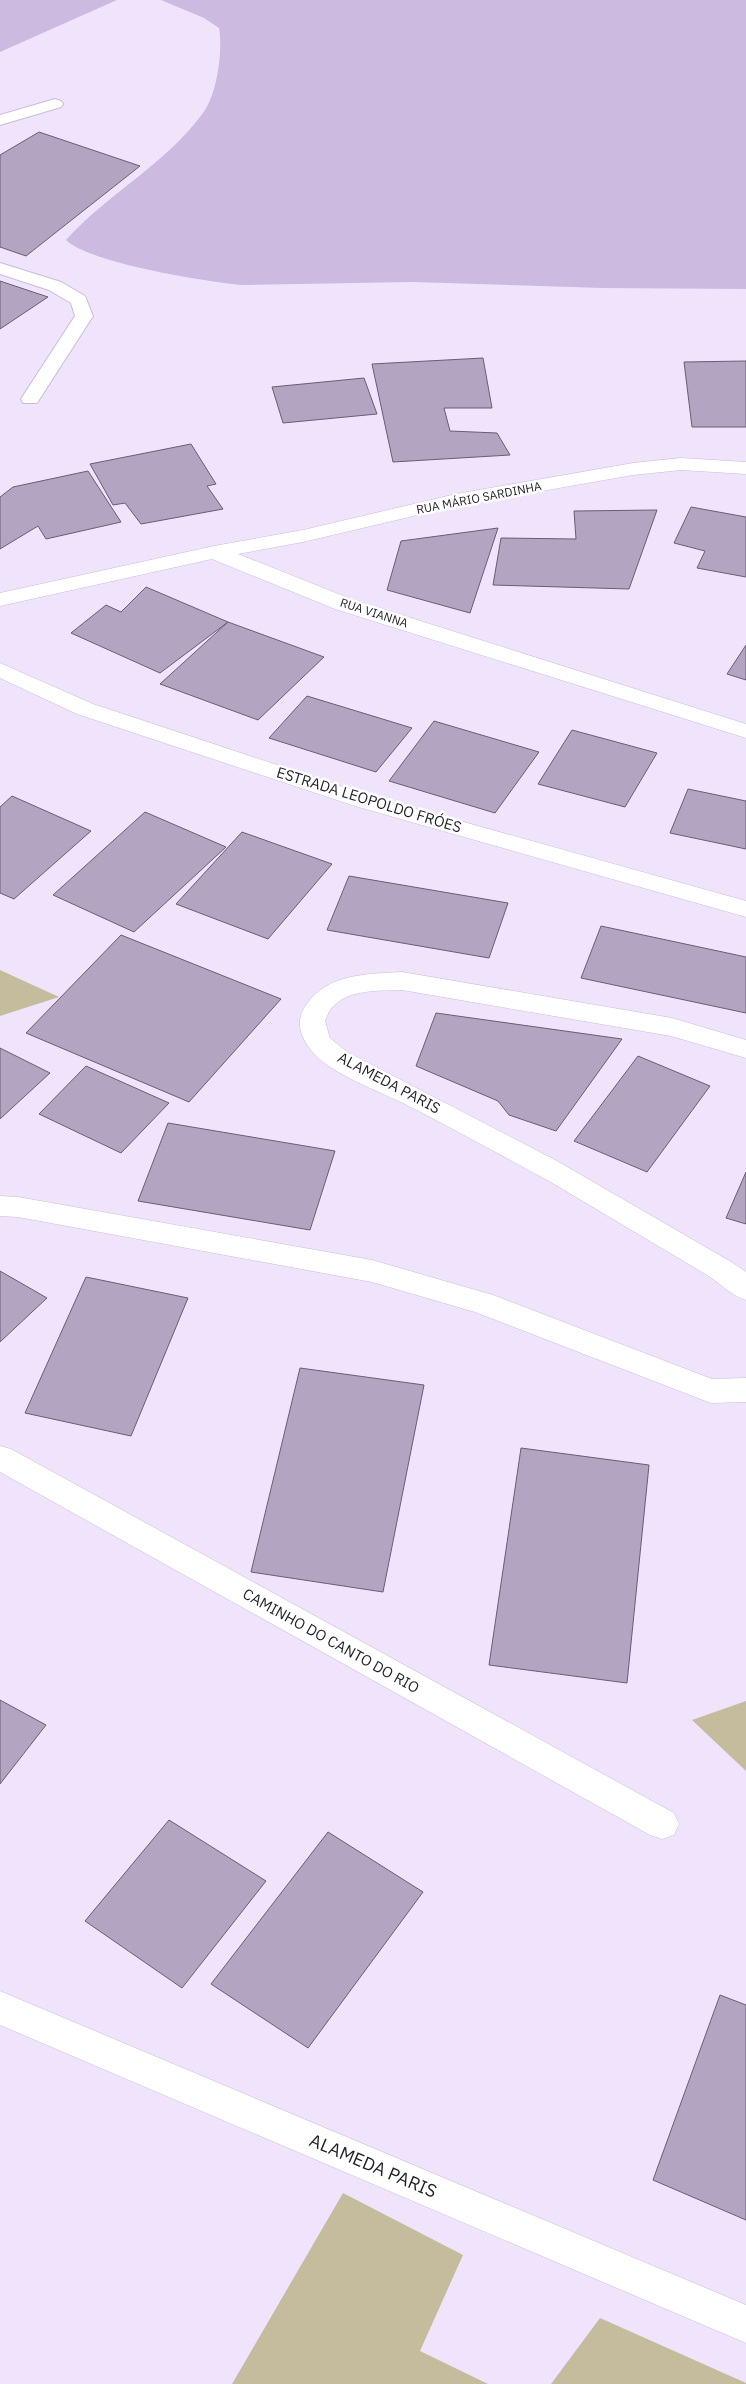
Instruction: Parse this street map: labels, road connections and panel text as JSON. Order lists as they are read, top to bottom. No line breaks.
{"streets":{"street":["RUA MÁRIO SARDINHA","RUA VIANNA","ESTRADA LEOPOLDO FRÓES","ALAMEDA PARIS","CAMINHO DO CANTO DO RIO"]},"crossings":[["RUA MÁRIO SARDINHA","RUA VIANNA"]]}
